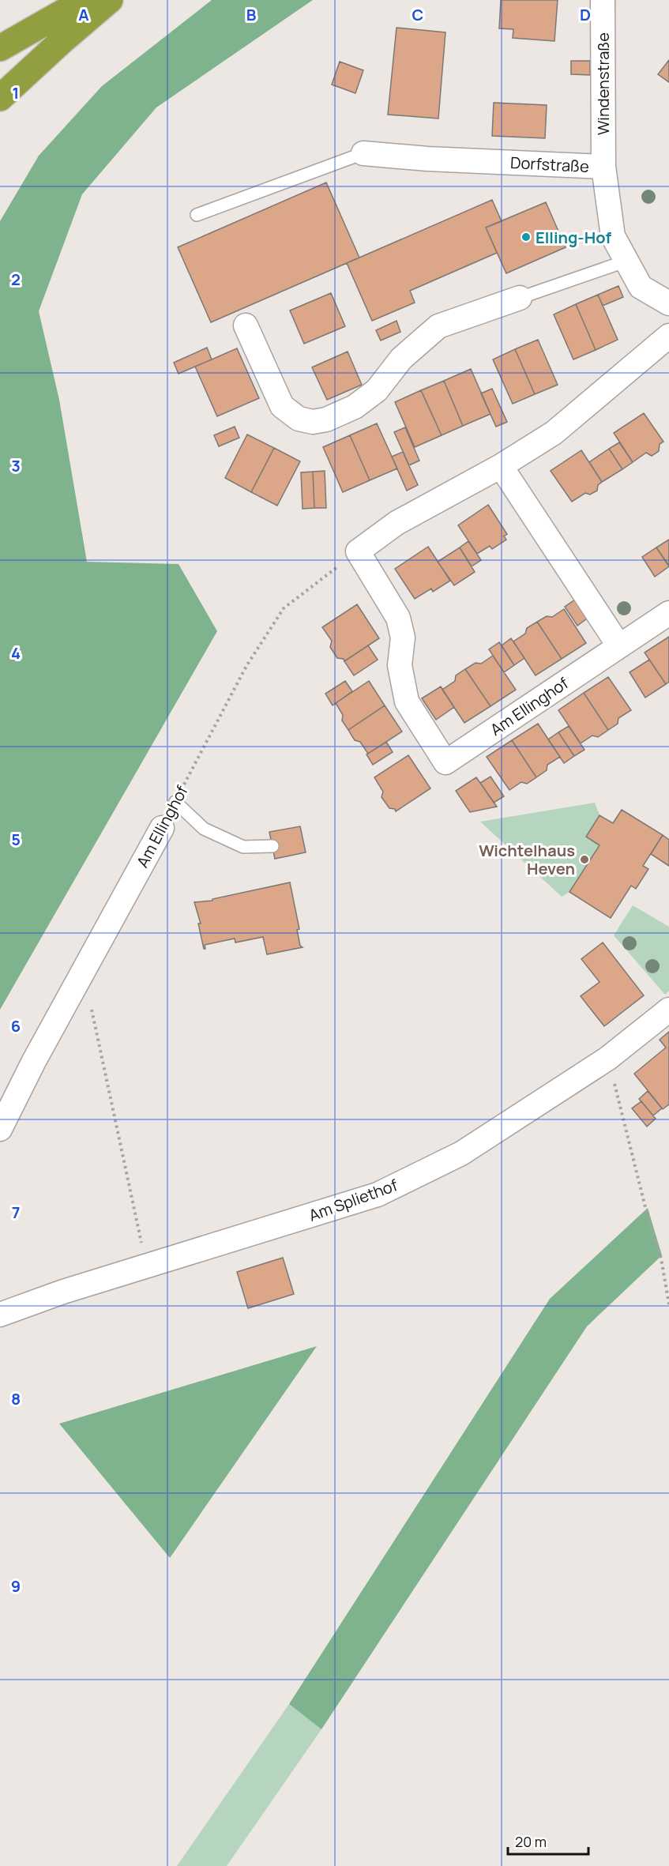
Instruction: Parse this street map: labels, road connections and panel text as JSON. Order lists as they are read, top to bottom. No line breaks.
{"streets":{"street":["Windenstraße","Dorfstraße","Am Ellinghof","Am Spliethof"]},"crossings":[["Windenstraße","Dorfstraße"]],"places":["Elling-Hof","Wichtelhaus Heven"],"scale_bar":"20 m","grid":{"columns":["A","B","C","D"],"rows":["1","2","3","4","5","6","7","8","9"]}}
